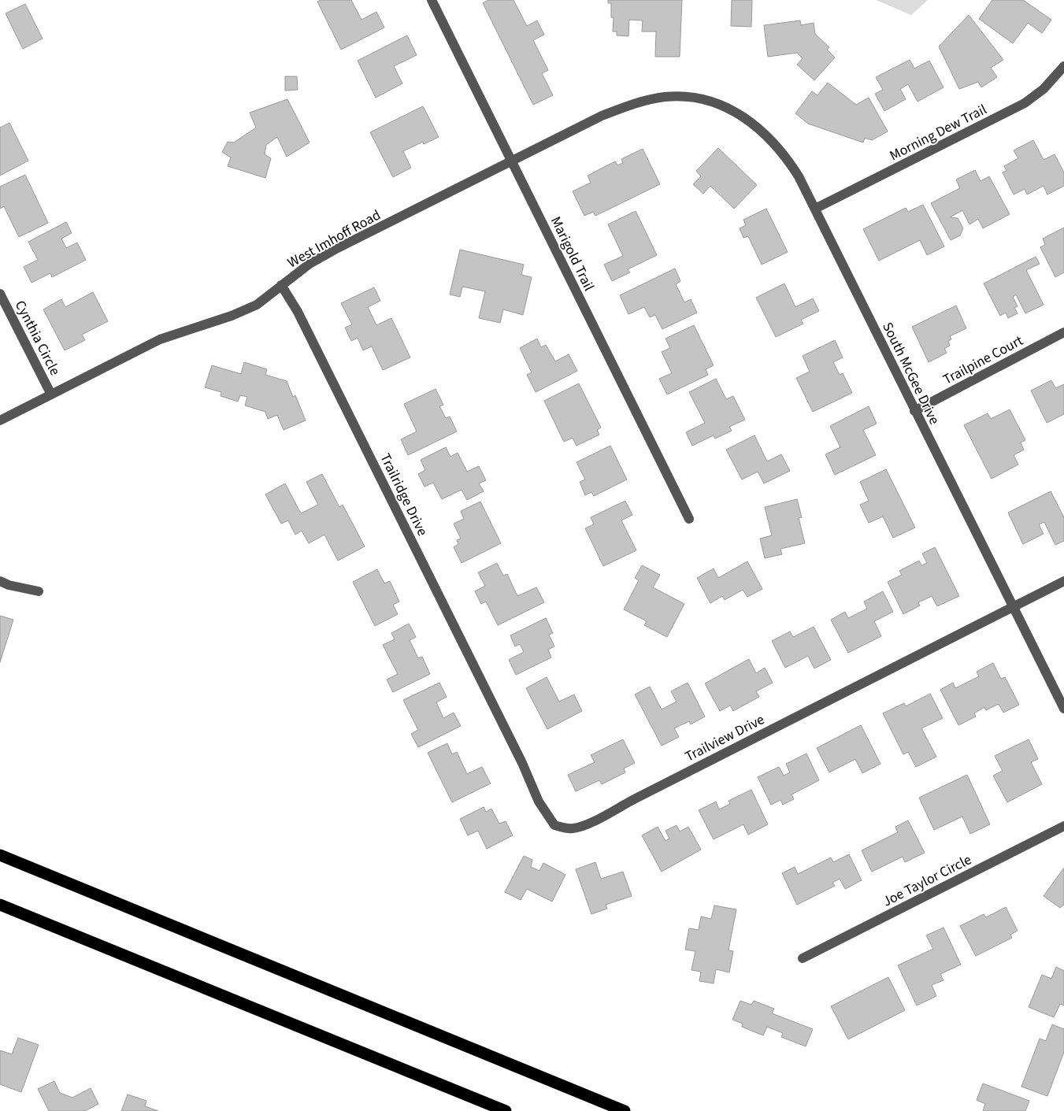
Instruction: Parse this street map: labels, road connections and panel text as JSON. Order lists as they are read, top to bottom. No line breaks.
{"streets":{"street":["Morning Dew Trail","West Imhoff Road","Marigold Trail","Cynthia Circle","Trailpine Court","South McGee Drive","Trailridge Drive","Trailview Drive","Joe Taylor Circle"]},"crossings":[["Morning Dew Trail","South McGee Drive"],["West Imhoff Road","Marigold Trail"],["West Imhoff Road","Cynthia Circle"],["West Imhoff Road","South McGee Drive"],["West Imhoff Road","Trailridge Drive"],["Trailpine Court","South McGee Drive"],["South McGee Drive","Trailview Drive"],["Trailridge Drive","Trailview Drive"]]}
